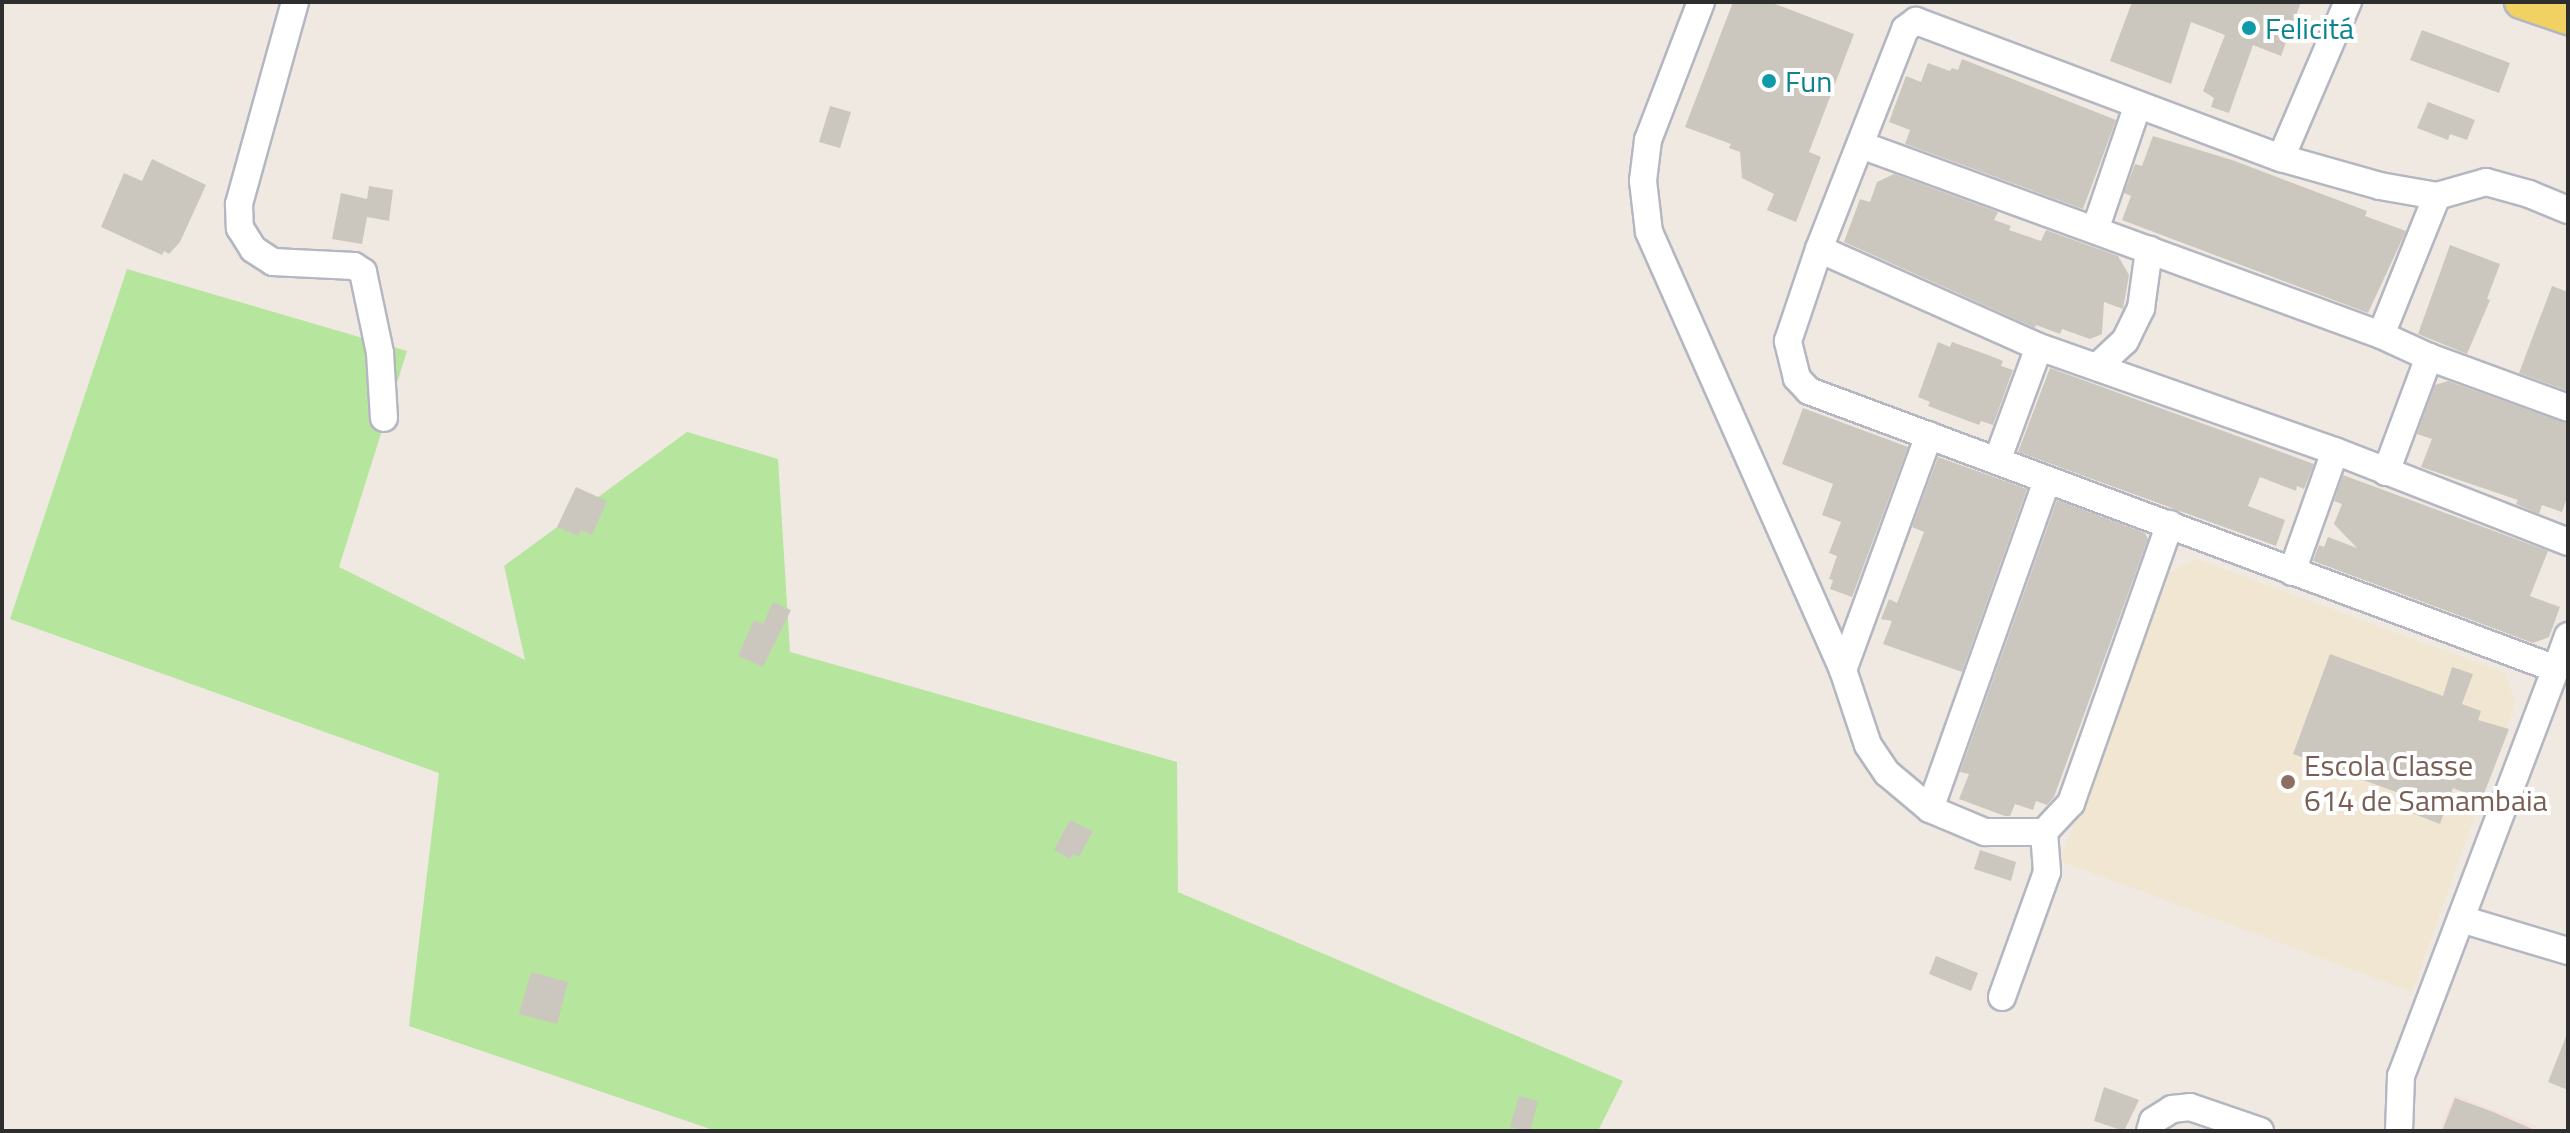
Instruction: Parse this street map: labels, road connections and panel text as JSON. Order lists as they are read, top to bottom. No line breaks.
{"places":["Felicitá","Fun","Escola Classe 614 de Samambaia"]}
